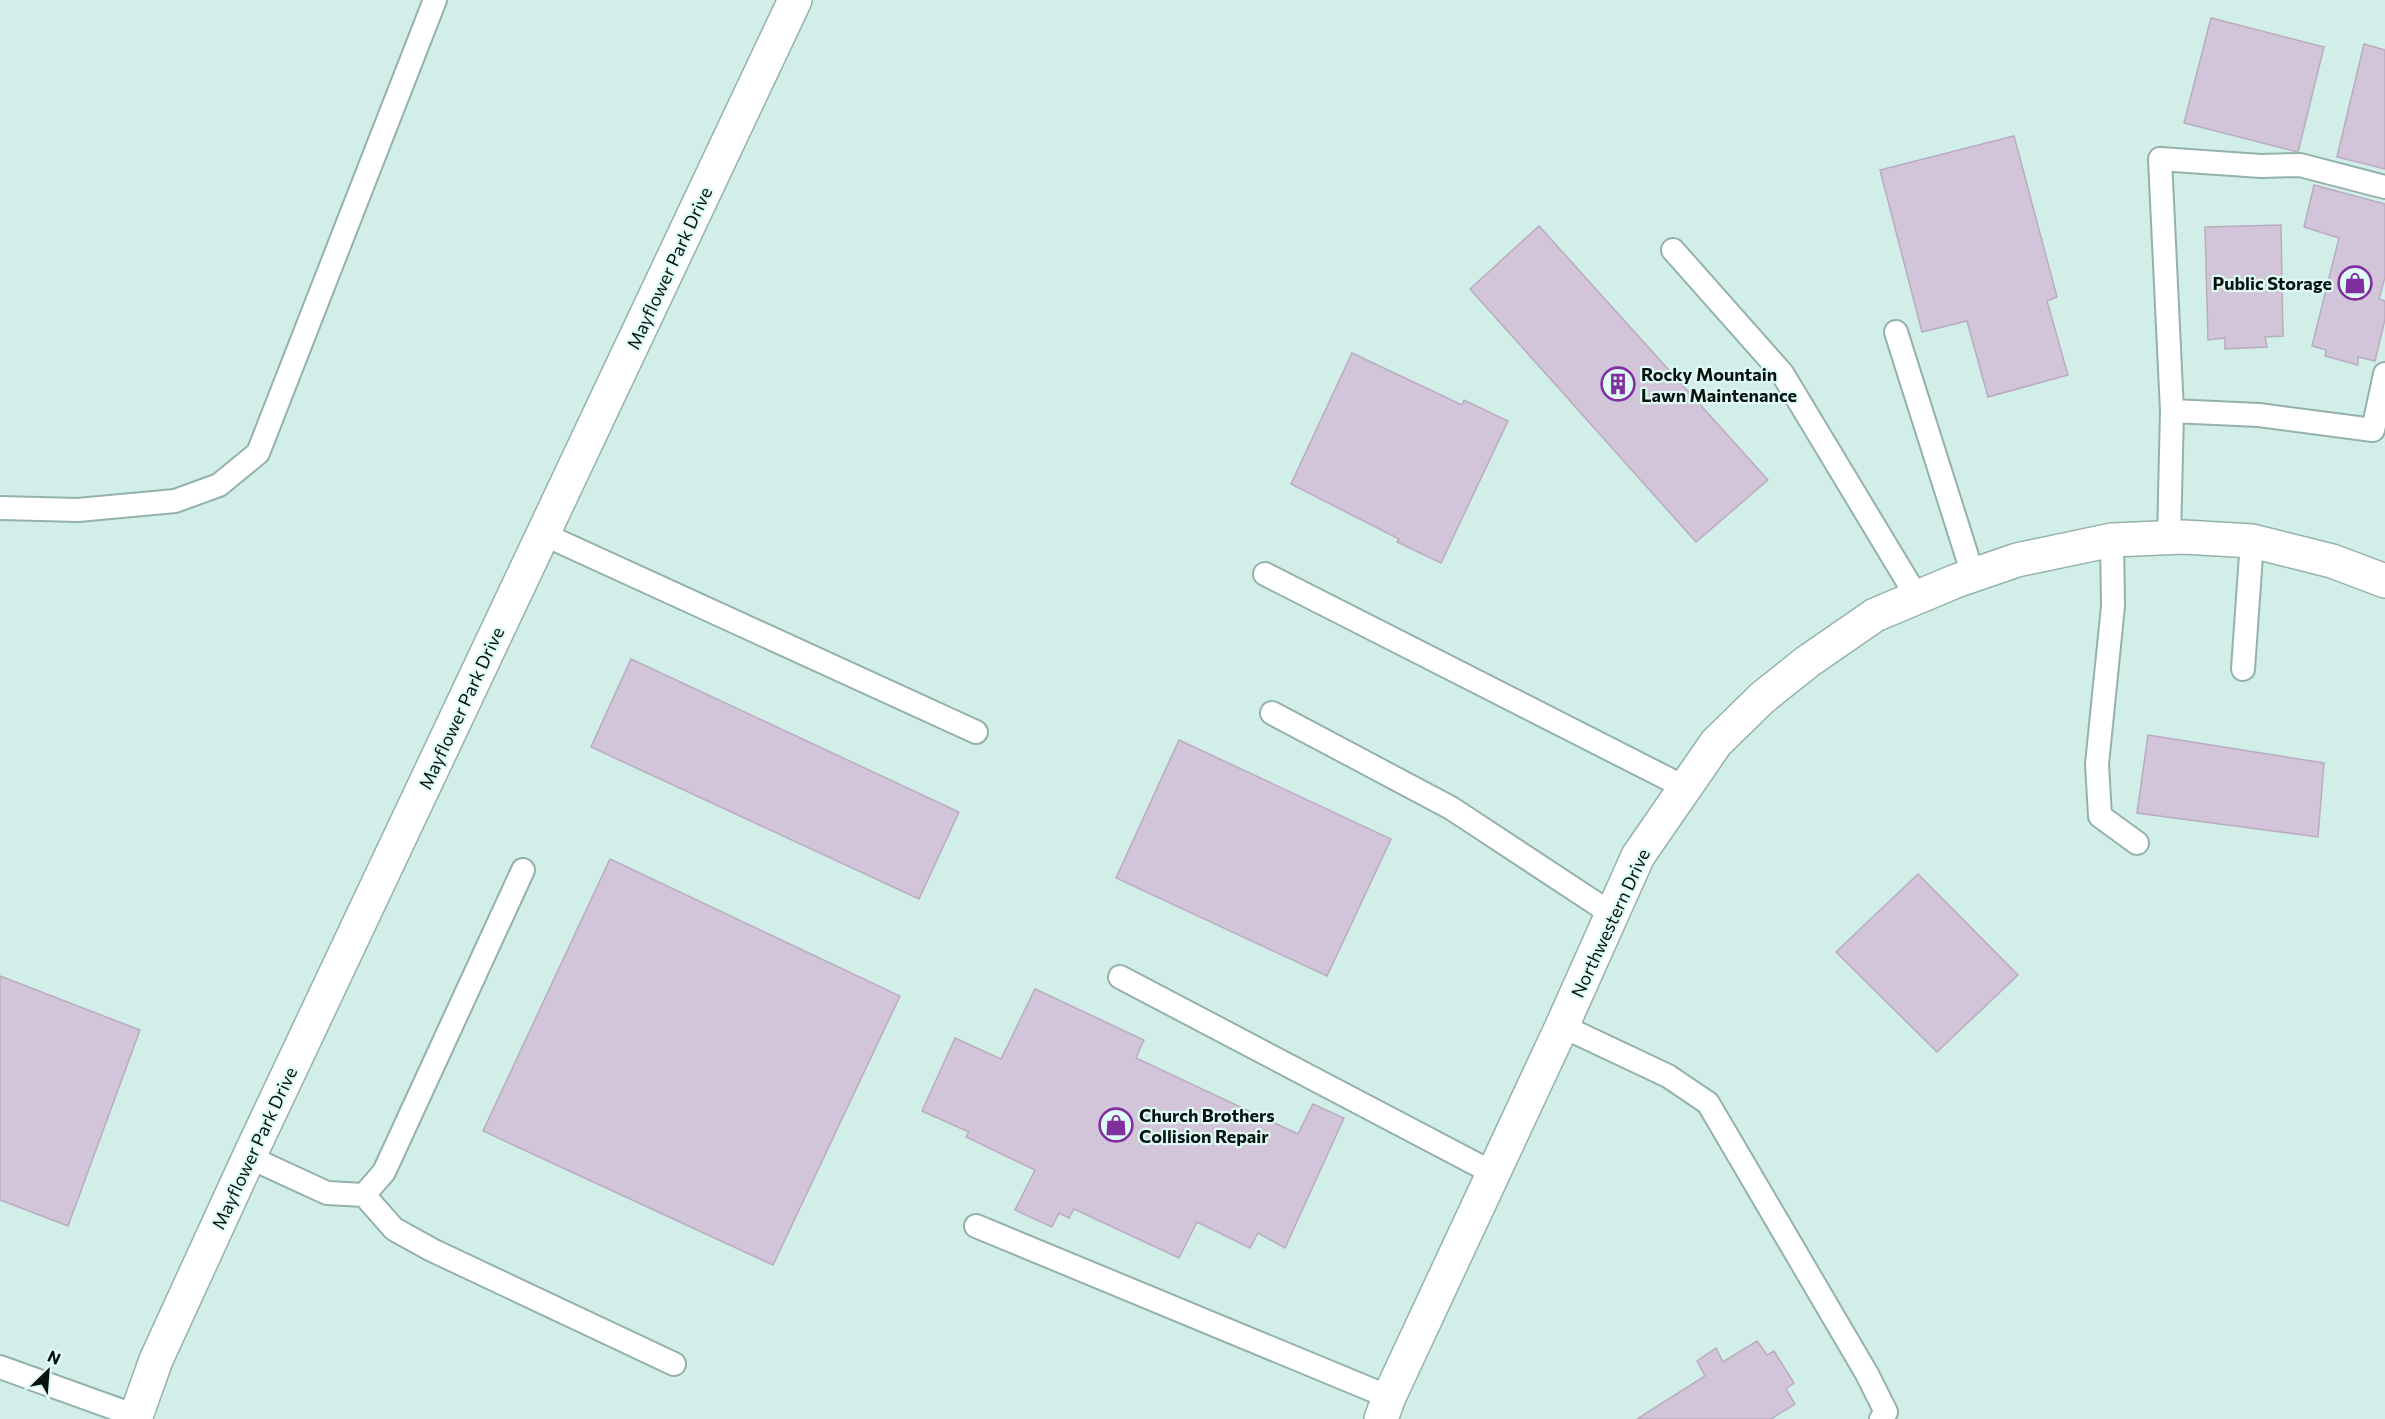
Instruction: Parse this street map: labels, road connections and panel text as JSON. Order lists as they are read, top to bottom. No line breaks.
{"streets":{"street":["Mayflower Park Drive","Northwestern Drive"]},"places":{"shop":["Public Storage","Church Brothers Collision Repair"],"building":["Rocky Mountain Lawn Maintenance"]},"north":"top right"}
